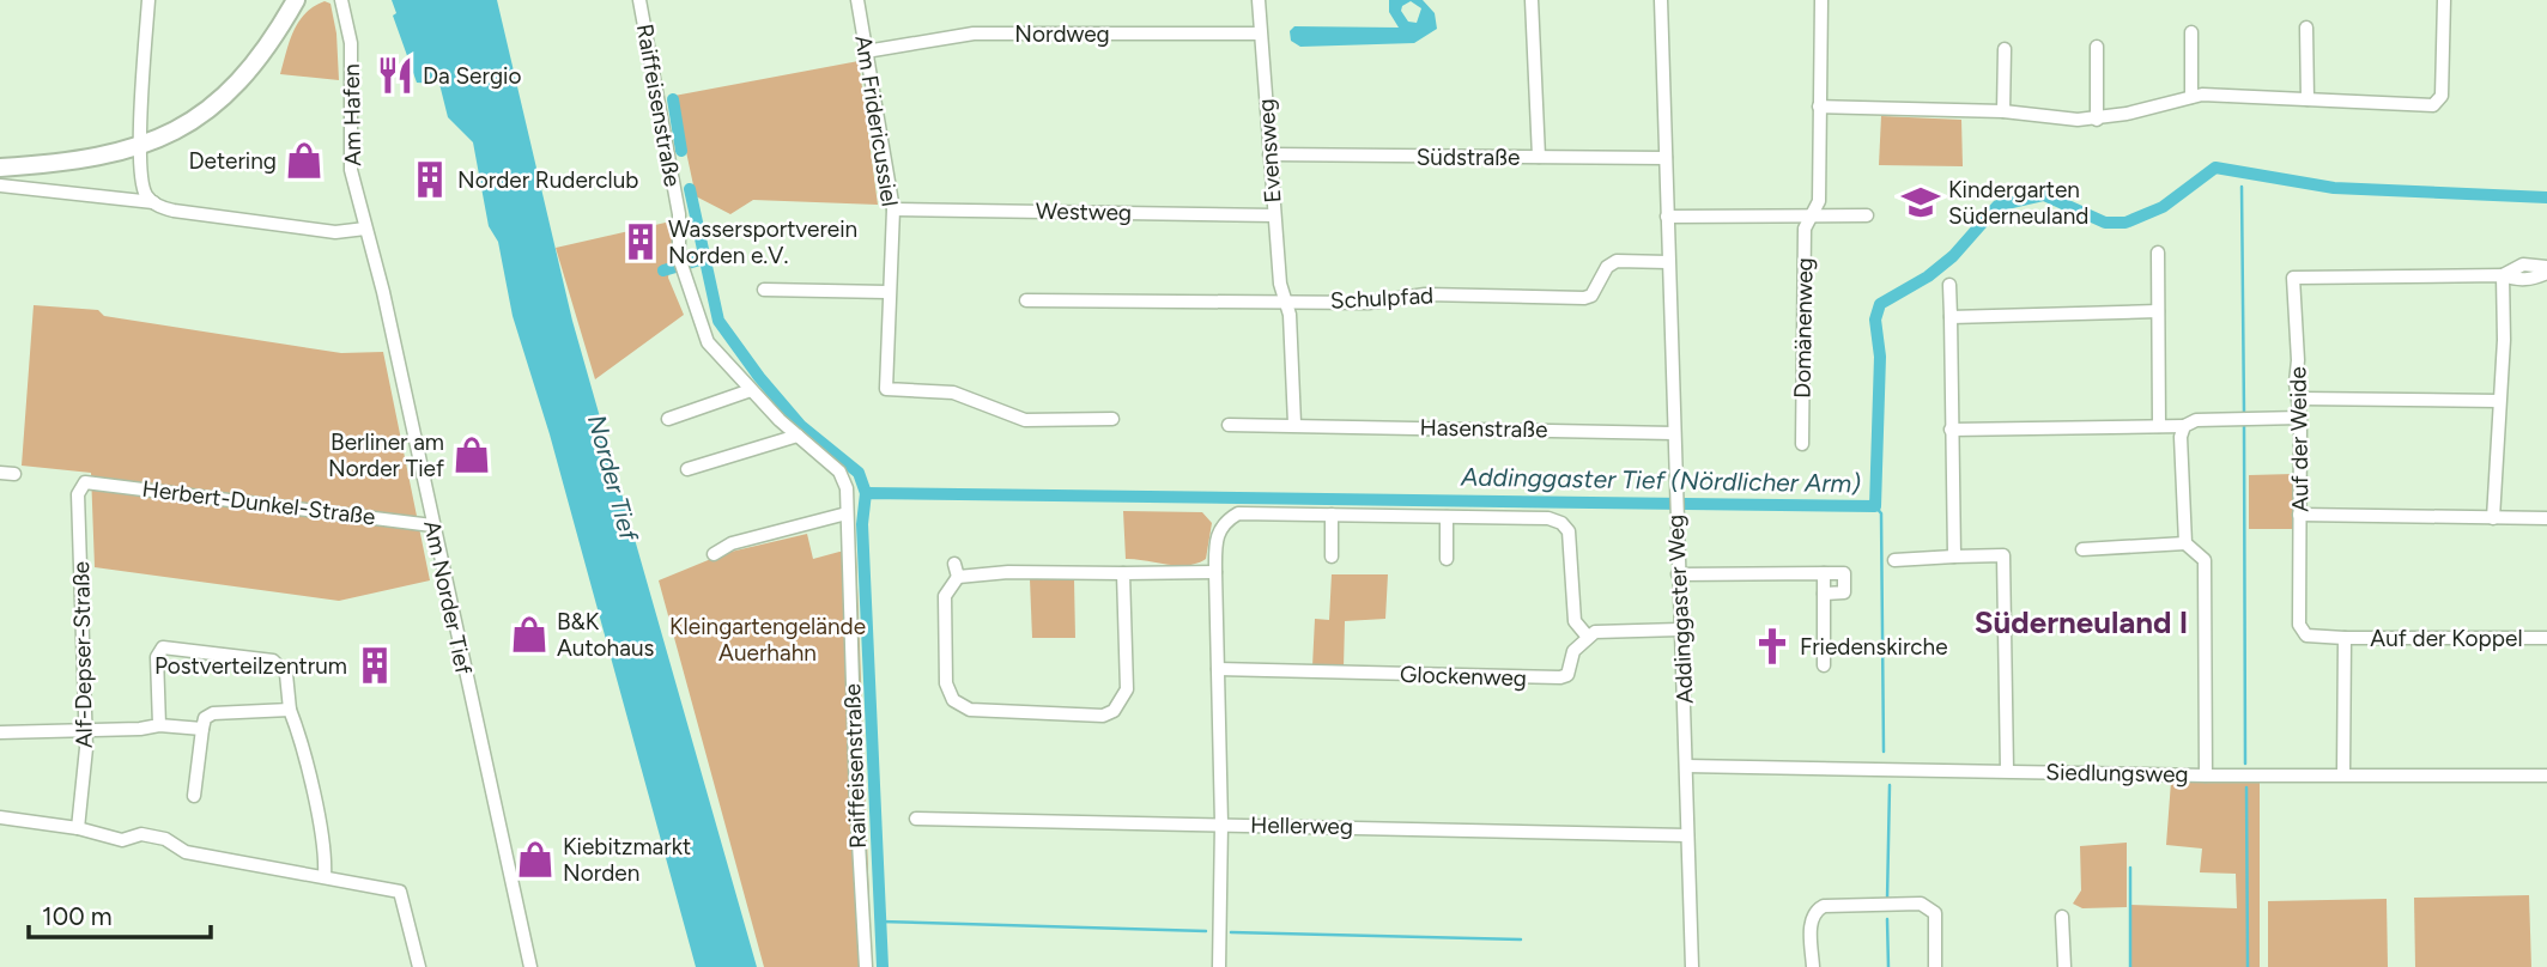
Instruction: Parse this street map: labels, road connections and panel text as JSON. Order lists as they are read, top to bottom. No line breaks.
{"streets":{"street":["Nordweg","Raiffeisenstraße","Am Hafen","Am Fridericussiel","Evensweg","Südstraße","Westweg","Schulpfad","Domänenweg","Hasenstraße","Auf der Weide","Herbert-Dunkel-Straße","Am Norder Tief","Addinggaster Weg","Auf der Koppel","Alf-Depser-Straße","Glockenweg","Siedlungsweg","Hellerweg"]},"crossings":[["Nordweg","Am Fridericussiel"],["Nordweg","Evensweg"],["Am Hafen","Am Norder Tief"],["Am Fridericussiel","Westweg"],["Evensweg","Südstraße"],["Evensweg","Westweg"],["Evensweg","Schulpfad"],["Südstraße","Addinggaster Weg"],["Schulpfad","Addinggaster Weg"],["Hasenstraße","Addinggaster Weg"],["Auf der Weide","Auf der Koppel"],["Herbert-Dunkel-Straße","Am Norder Tief"],["Herbert-Dunkel-Straße","Alf-Depser-Straße"],["Addinggaster Weg","Siedlungsweg"],["Addinggaster Weg","Hellerweg"]],"districts":["Süderneuland I"],"water":["Norder Tief","Addinggaster Tief (Nördlicher Arm)"],"parks":["Kleingartengelände Auerhahn"],"places":{"restaurant":["Da Sergio"],"shop":["Detering","Berliner am Norder Tief","B&K Autohaus","Kiebitzmarkt Norden"],"building":["Norder Ruderclub","Wassersportverein Norden e.V.","Postverteilzentrum"],"school or university":["Kindergarten Süderneuland"],"church":["Friedenskirche"]},"scale_bar":"100 m"}
